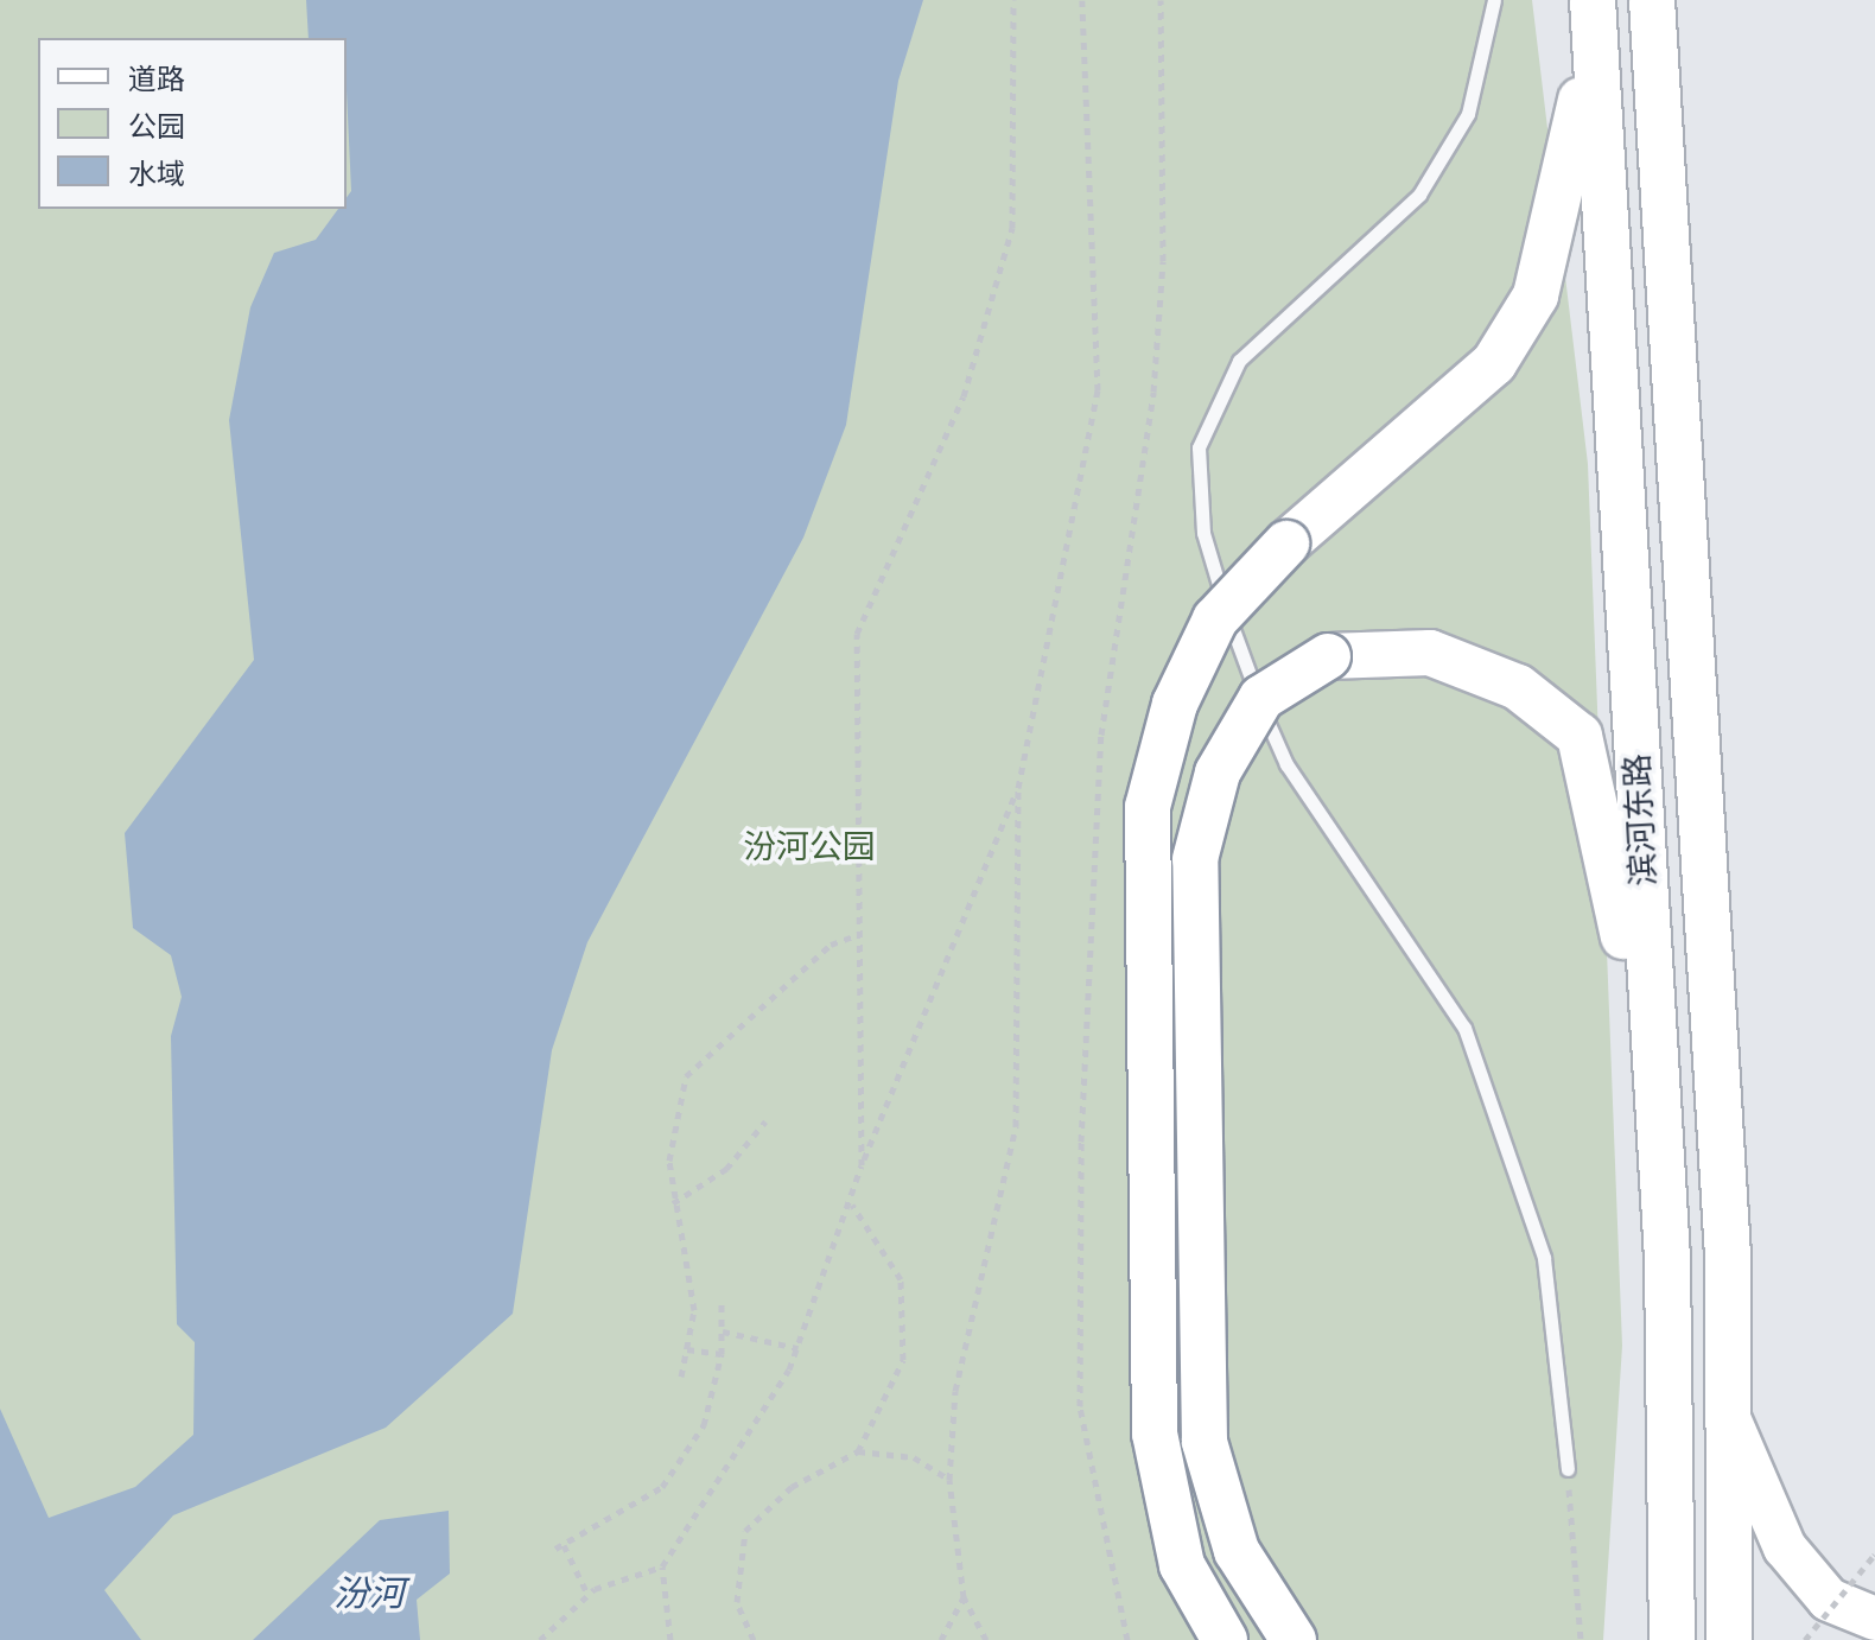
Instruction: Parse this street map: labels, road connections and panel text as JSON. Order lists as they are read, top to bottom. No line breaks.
{"streets":{"highway":["滨河东路"]},"water":["汾河"],"parks":["汾河公园"],"legend":["道路","公园","水域"]}
